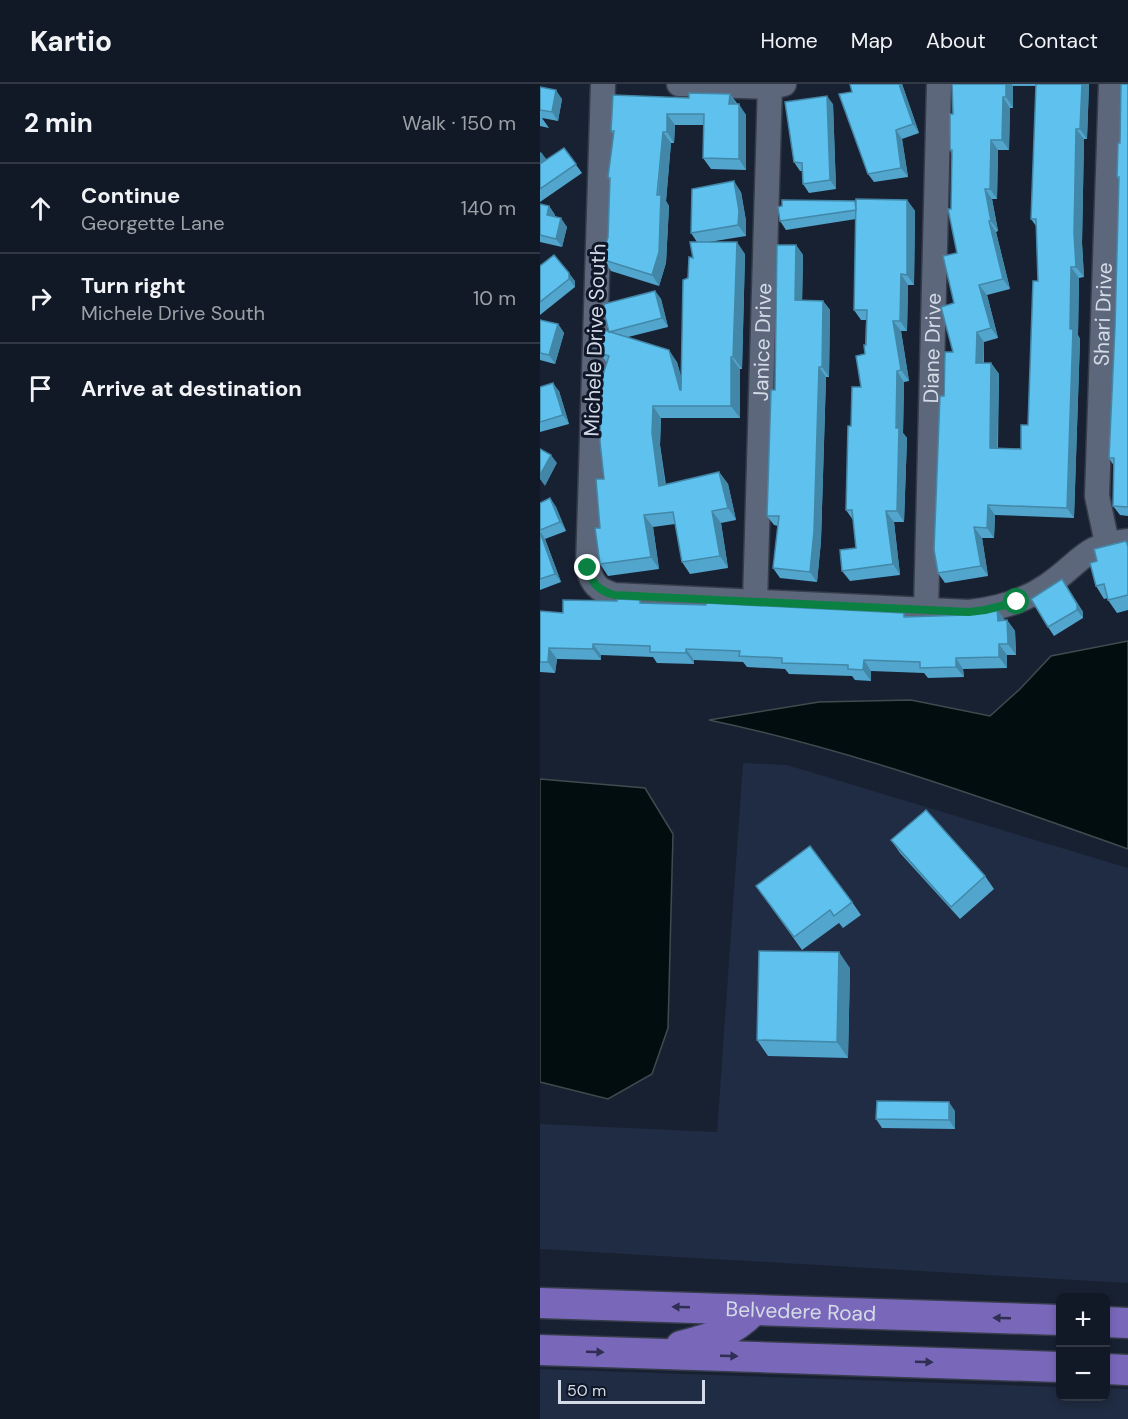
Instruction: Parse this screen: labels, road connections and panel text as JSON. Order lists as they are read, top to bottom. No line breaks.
{"streets":{"main road":["Belvedere Road"],"street":["Shari Drive","Michele Drive South","Janice Drive","Diane Drive"]},"crossings":[["Michele Drive South","Janice Drive"]],"scale_bar":"50 m","page":{"header":"Kartio","nav":["Home","Map","About","Contact"],"heading":["2 min","Walk · 150 m"],"list":[["Continue","Georgette Lane","140 m"],["Turn right","Michele Drive South","10 m"],"Arrive at destination"],"map_buttons":["+","−"],"scale":"50 m"}}
